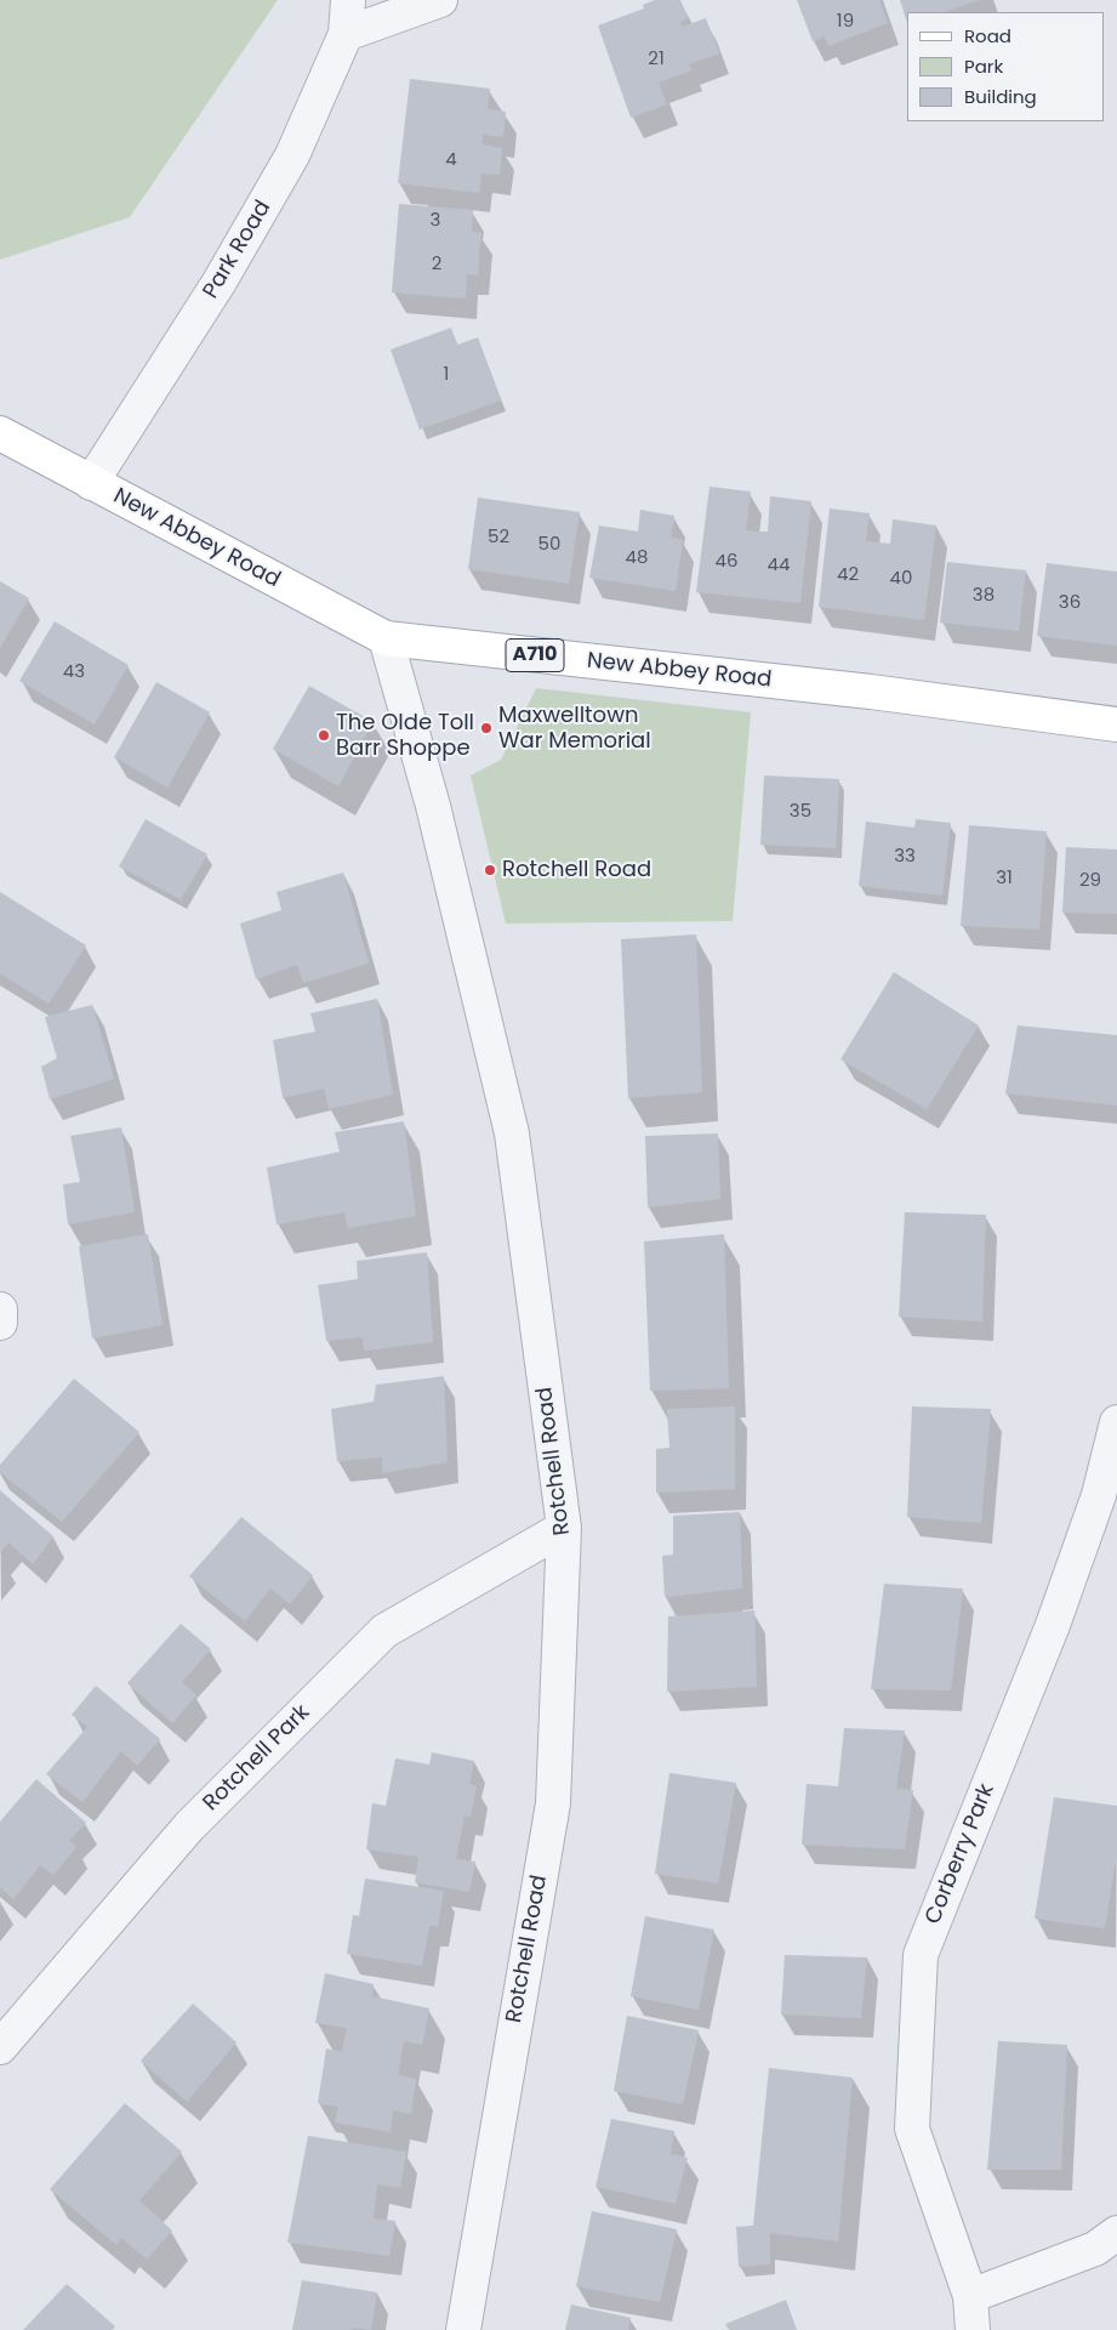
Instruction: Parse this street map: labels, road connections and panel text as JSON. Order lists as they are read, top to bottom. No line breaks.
{"streets":{"main road":["New Abbey Road","A710"],"street":["Park Road","Rotchell Road","Rotchell Park","Corberry Park"]},"crossings":[["Park Road","New Abbey Road"],["New Abbey Road","Rotchell Road"],["Rotchell Road","Rotchell Park"]],"places":["Maxwelltown War Memorial","The Olde Toll Barr Shoppe","Rotchell Road"],"house_numbers":["19","21","4","3","2","1","52","50","48","46","44","42","40","38","36","43","35","33","31","29"],"legend":["Road","Park","Building"]}
